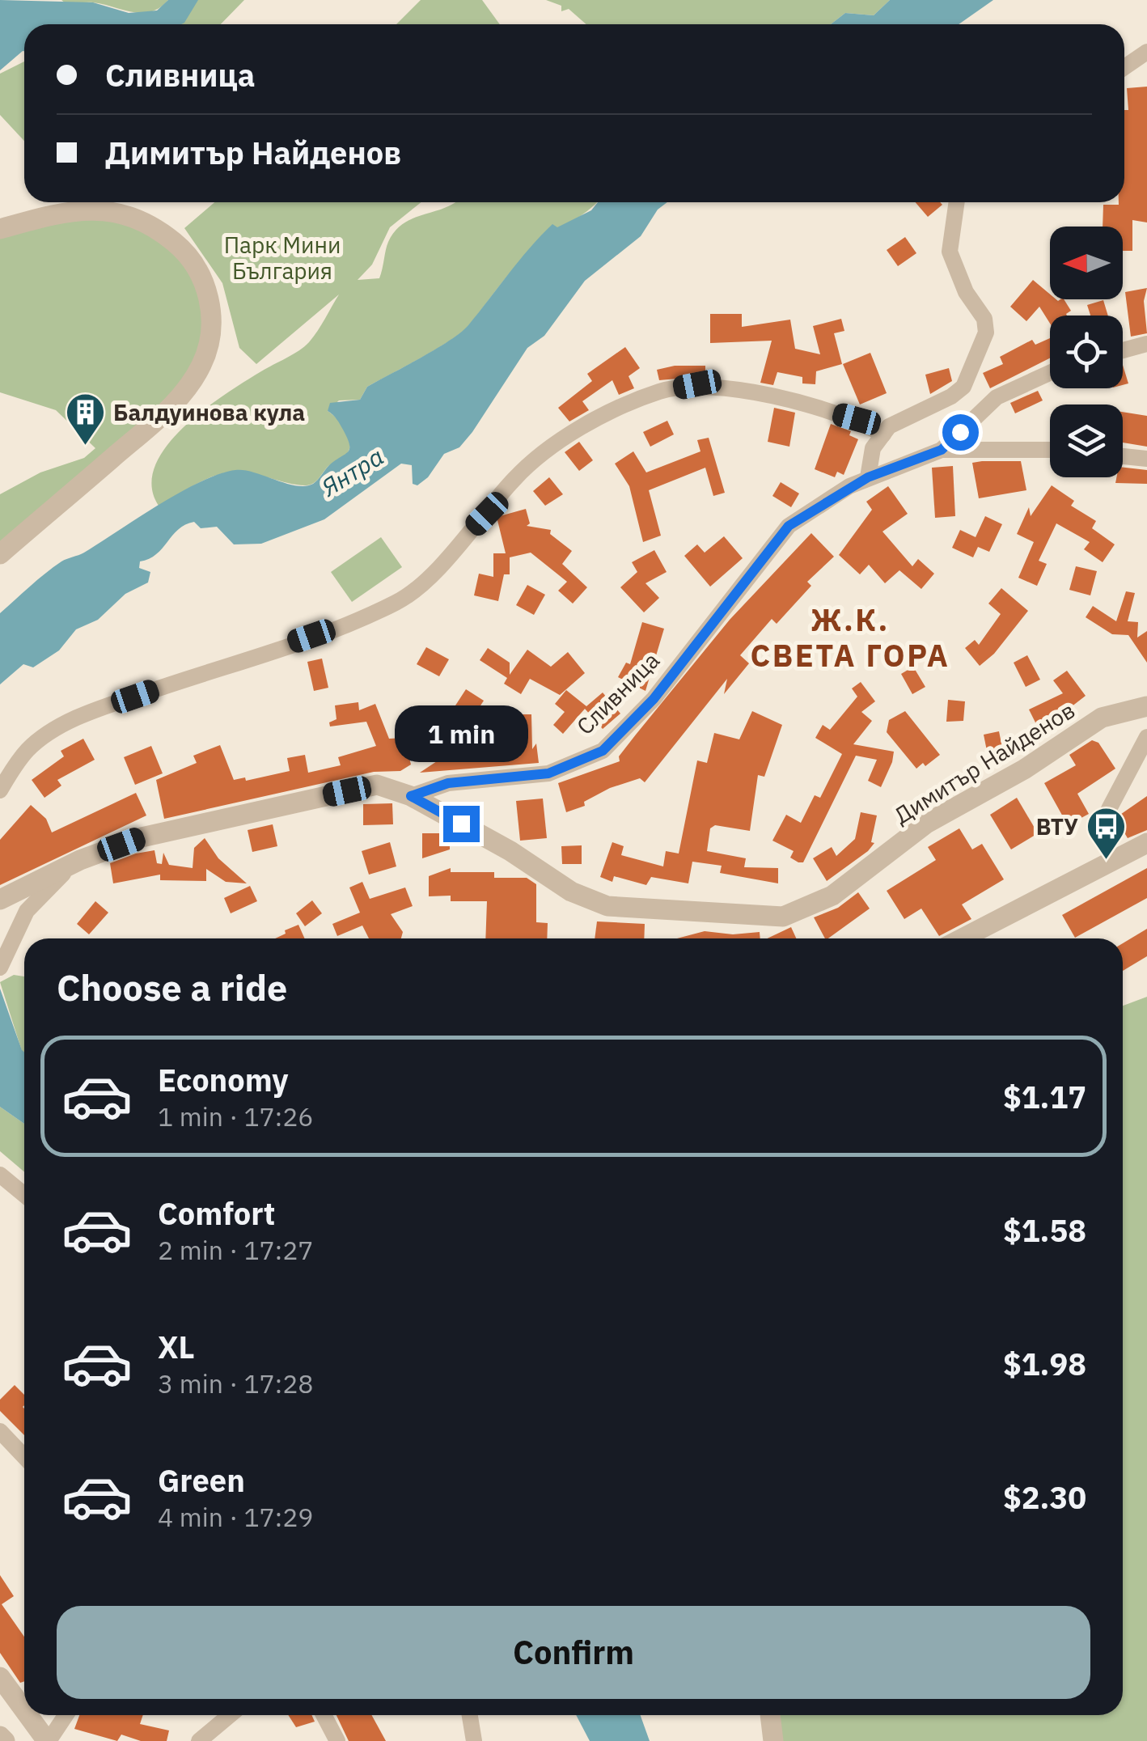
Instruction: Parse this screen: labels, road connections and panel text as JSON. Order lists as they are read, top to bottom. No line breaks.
{"streets":{"street":["Сливница","Димитър Найденов"]},"crossings":[["Сливница","Димитър Найденов"]],"districts":["Ж.К. СВЕТА ГОРА"],"water":["Янтра"],"parks":["Парк Мини България"],"places":{"building":["Балдуинова кула"],"bus stop":["ВТУ"]},"north":"left","page":{"banner":["Сливница","Димитър Найденов"],"bubble":"1 min","heading":"Choose a ride","list":[{"name":"Economy","note":"1 min · 17:26","value":"$1.17"},{"name":"Comfort","note":"2 min · 17:27","value":"$1.58"},{"name":"XL","note":"3 min · 17:28","value":"$1.98"},{"name":"Green","note":"4 min · 17:29","value":"$2.30"}],"buttons":"Confirm"}}
